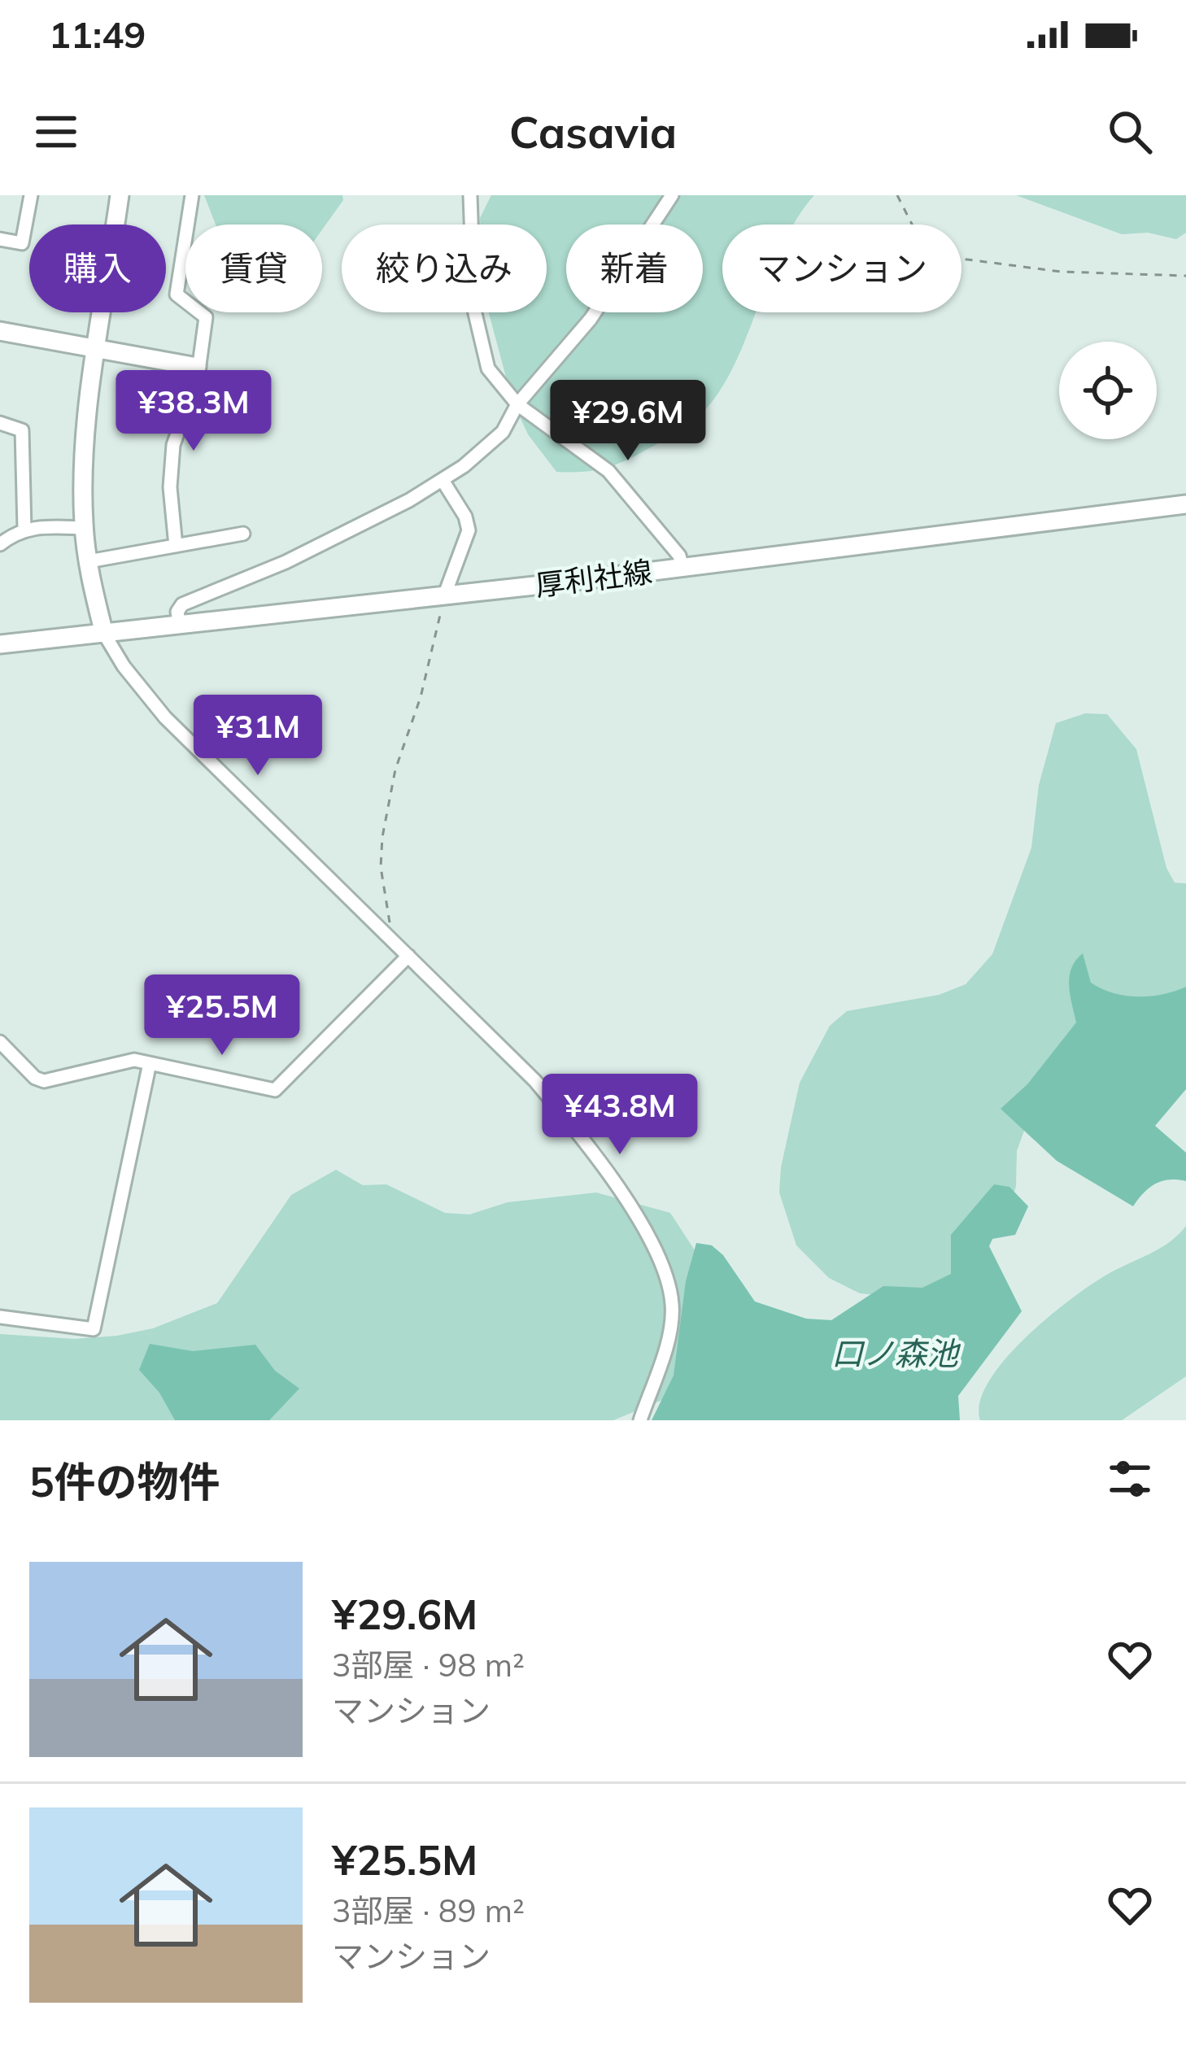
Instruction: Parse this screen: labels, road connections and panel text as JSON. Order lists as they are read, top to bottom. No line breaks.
{"streets":{"main road":["厚利社線"]},"water":["口ノ森池"],"page":{"status":"11:49","header":"Casavia","chip":["購入","賃貸","絞り込み","新着","マンション"],"price":["¥38.3M","¥29.6M","¥31M","¥25.5M","¥43.8M"],"heading":"5件の物件","list":[{"name":"¥29.6M","note":"3部屋 · 98 m² · マンション"},{"name":"¥25.5M","note":"3部屋 · 89 m² · マンション"}]}}
